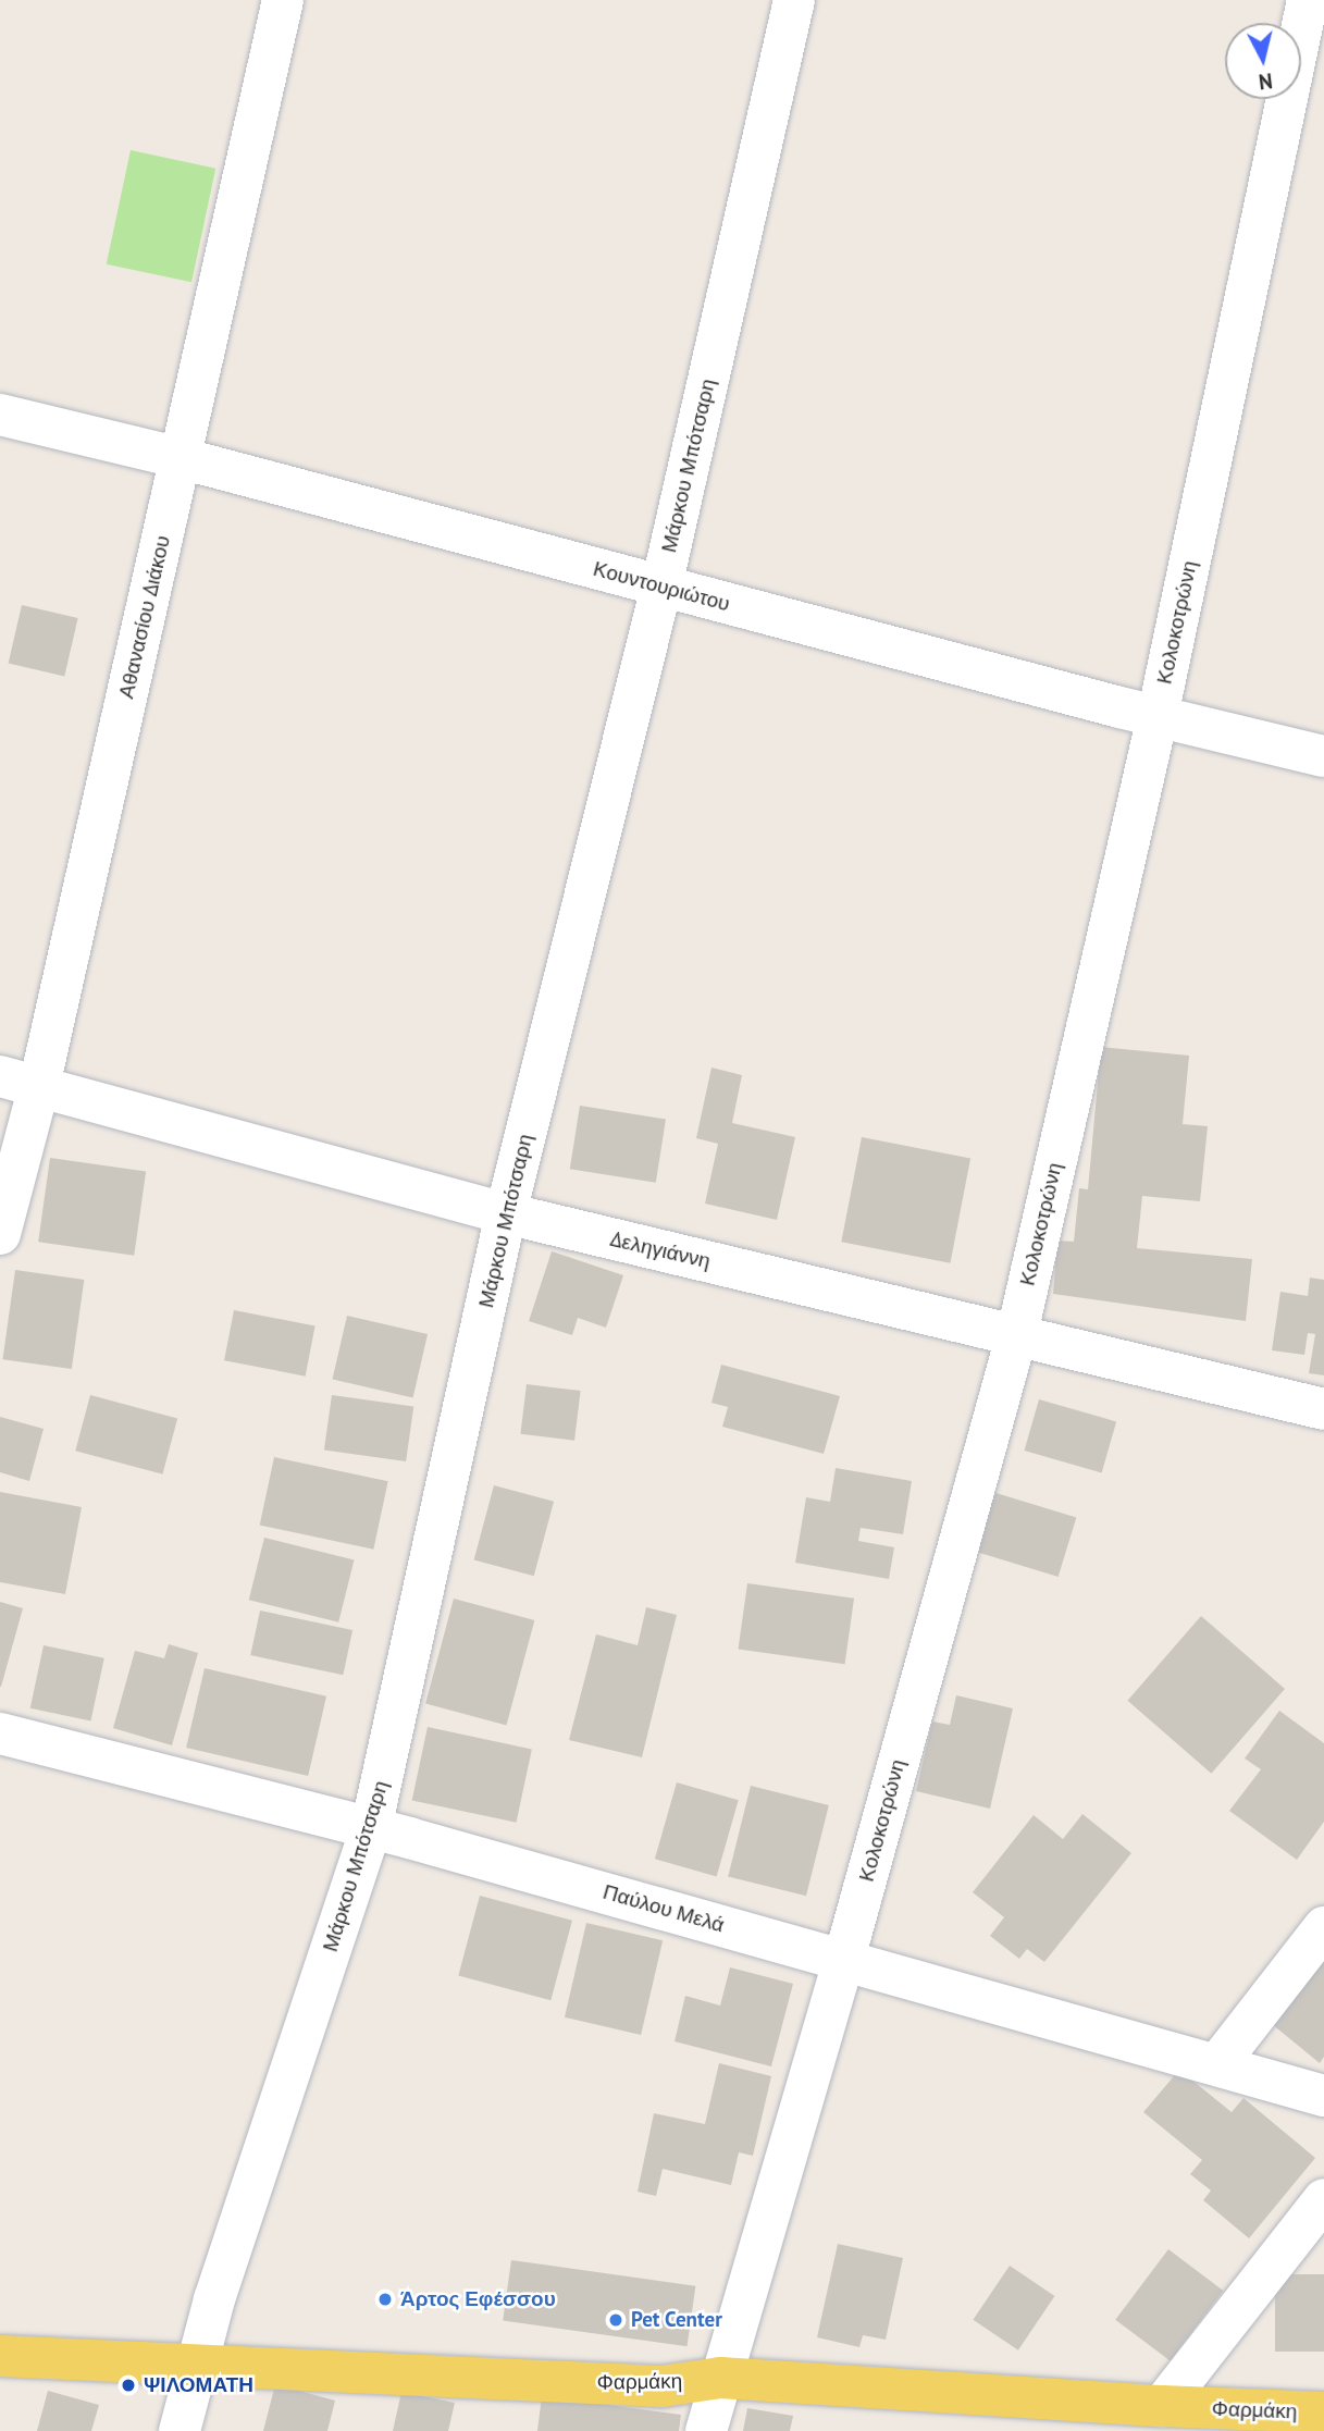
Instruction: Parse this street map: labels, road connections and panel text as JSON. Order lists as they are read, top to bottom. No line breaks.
{"streets":{"main road":["Φαρμάκη"],"street":["Μάρκου Μπότσαρη","Κουντουριώτου","Αθανασίου Διάκου","Κολοκοτρώνη","Δεληγιάννη","Παύλου Μελά"]},"crossings":[["Μάρκου Μπότσαρη","Κουντουριώτου"],["Μάρκου Μπότσαρη","Δεληγιάννη"],["Μάρκου Μπότσαρη","Παύλου Μελά"],["Μάρκου Μπότσαρη","Φαρμάκη"],["Κουντουριώτου","Αθανασίου Διάκου"],["Κουντουριώτου","Κολοκοτρώνη"],["Αθανασίου Διάκου","Δεληγιάννη"],["Κολοκοτρώνη","Δεληγιάννη"],["Κολοκοτρώνη","Παύλου Μελά"],["Κολοκοτρώνη","Φαρμάκη"]],"places":["Άρτος Εφέσσου","Pet Center","ΨΙΛΟΜΑΤΗ"],"north":"bottom"}
